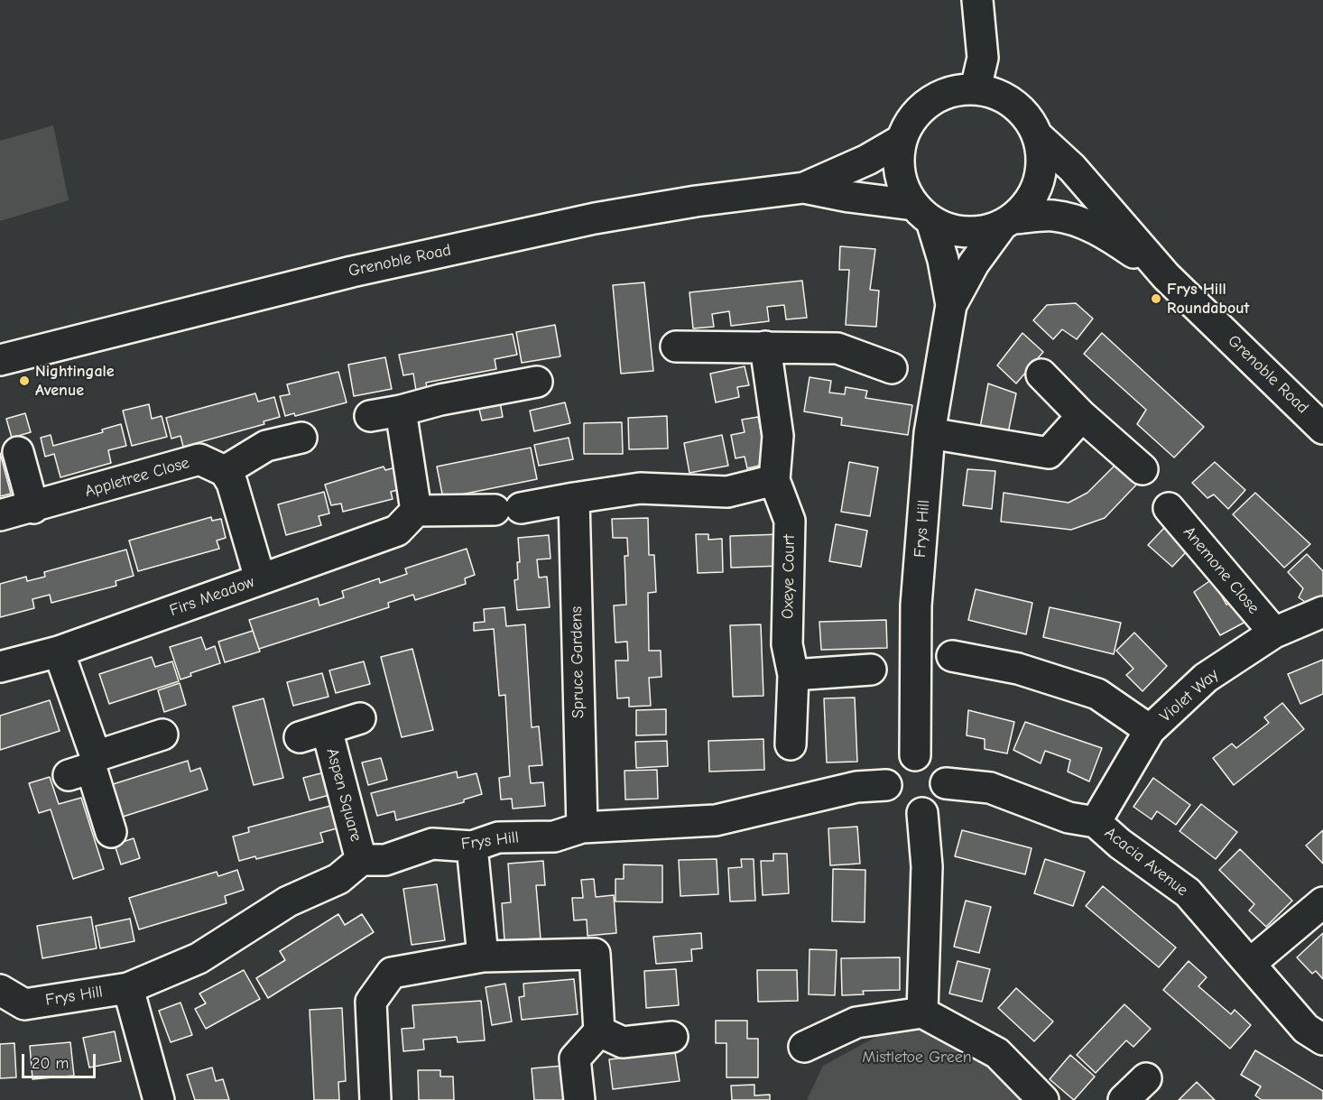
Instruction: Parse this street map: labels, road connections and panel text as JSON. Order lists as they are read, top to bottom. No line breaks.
{"streets":{"street":["Grenoble Road","Appletree Close","Frys Hill","Anemone Close","Oxeye Court","Firs Meadow","Spruce Gardens","Violet Way","Aspen Square","Acacia Avenue"]},"crossings":[["Grenoble Road","Frys Hill"],["Frys Hill","Spruce Gardens"],["Frys Hill","Aspen Square"],["Frys Hill","Acacia Avenue"],["Anemone Close","Violet Way"],["Violet Way","Acacia Avenue"]],"parks":["Mistletoe Green"],"places":["Frys Hill Roundabout","Nightingale Avenue"],"scale_bar":"20 m"}
